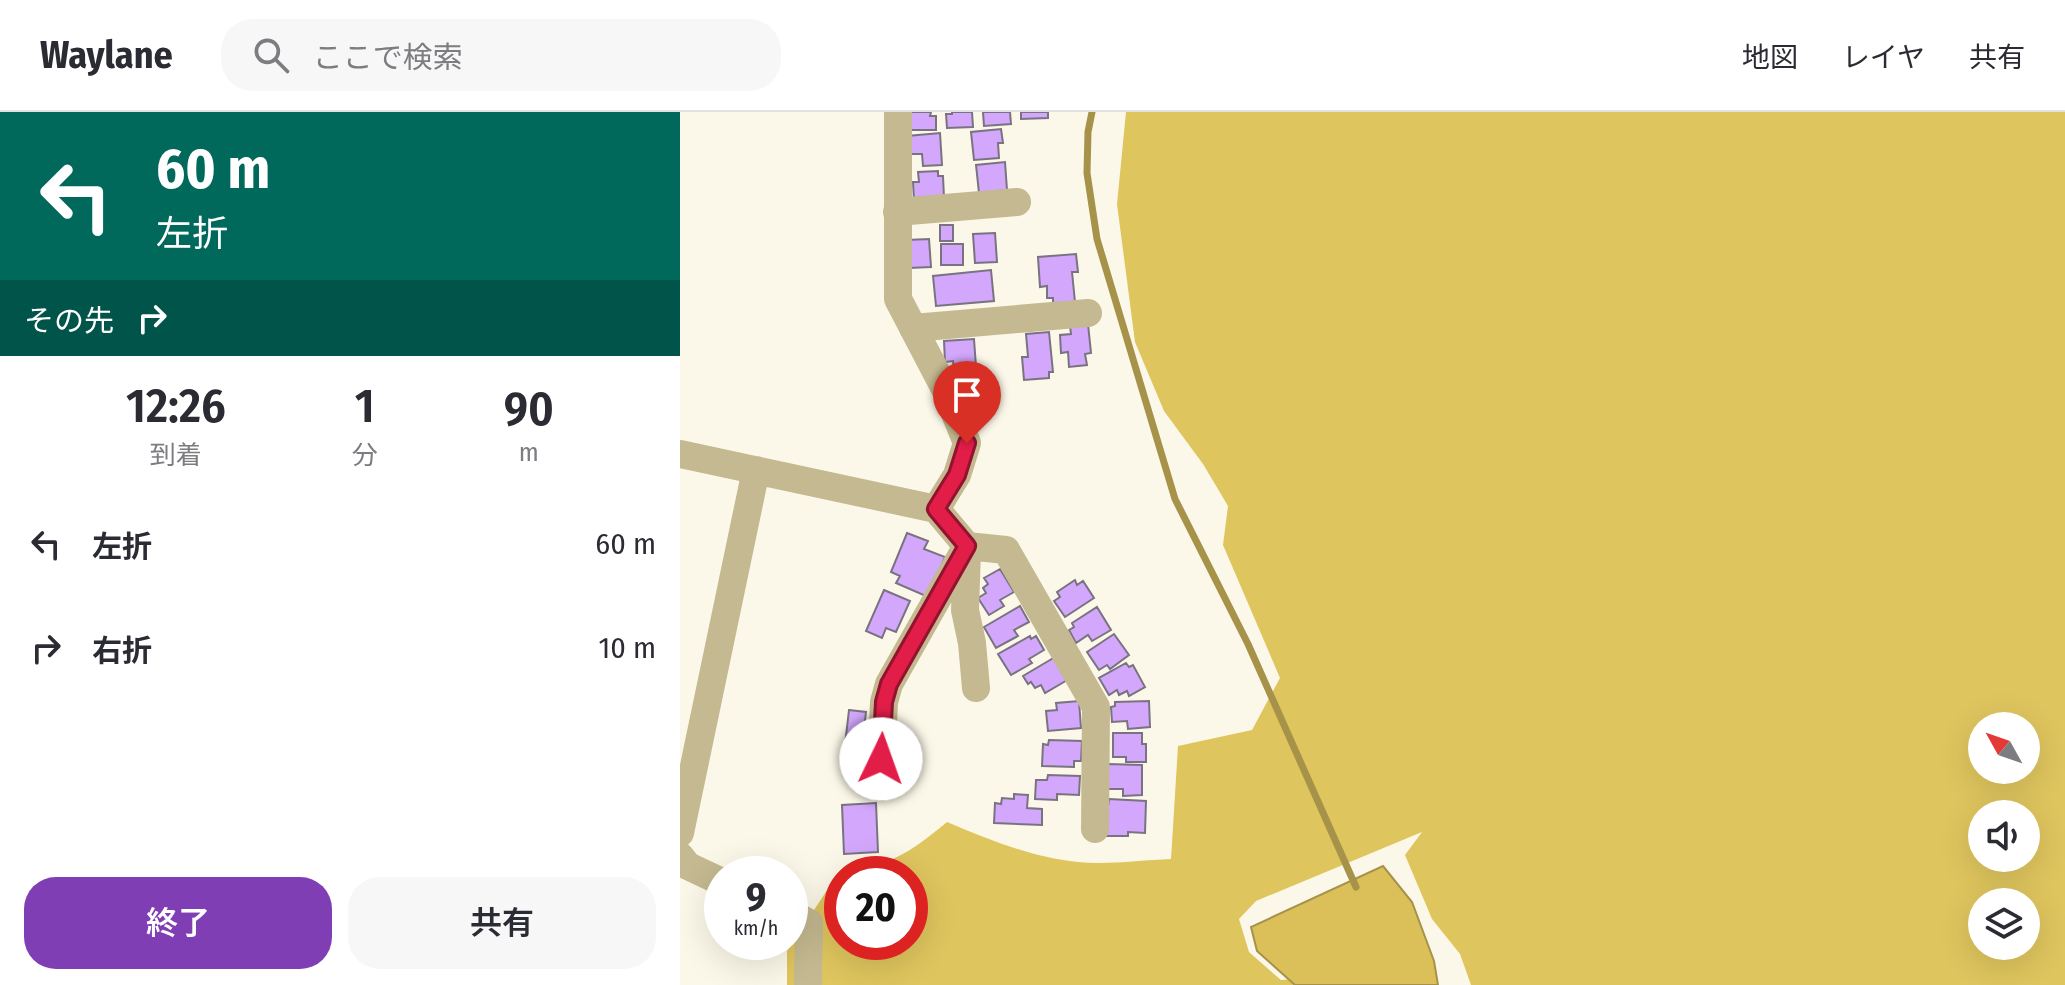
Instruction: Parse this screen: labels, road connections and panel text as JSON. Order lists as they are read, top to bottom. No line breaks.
{"north":"top left","page":{"header":"Waylane","search":"ここで検索","nav":["地図","レイヤ","共有"],"turn":["60 m","左折"],"then":"その先","eta":["12:26","到着","1","分","90","m"],"list":[{"name":"左折","value":"60 m"},{"name":"右折","value":"10 m"}],"speed":"9 km/h","limit":"20","buttons":["終了","共有"]}}
